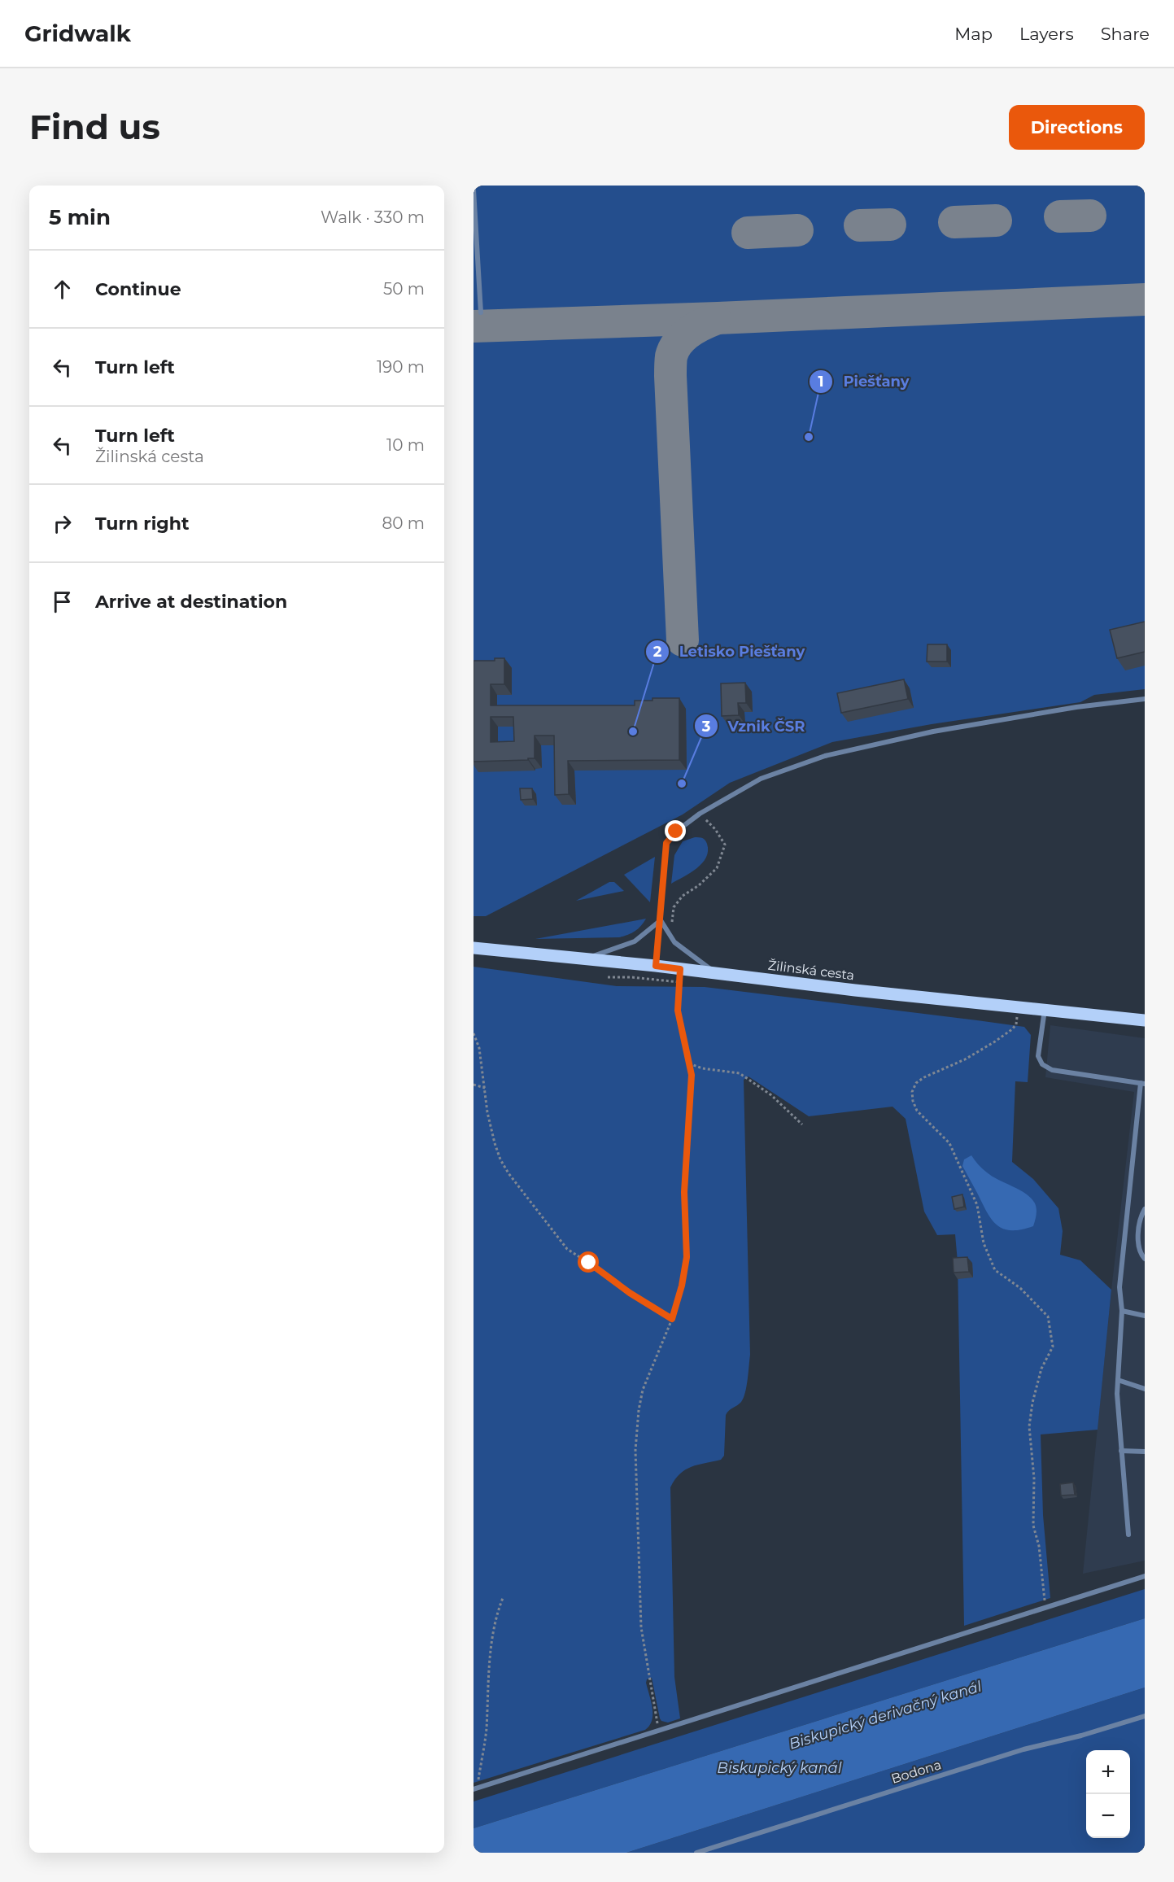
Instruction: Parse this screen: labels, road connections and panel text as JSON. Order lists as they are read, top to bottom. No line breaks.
{"streets":{"main road":["Žilinská cesta"],"lane":["Bodona"]},"water":["Biskupický derivačný kanál","Biskupický kanál"],"places":["Piešťany","Letisko Piešťany","Vznik ČSR"],"page":{"header":"Gridwalk","nav":["Map","Layers","Share"],"buttons":"Directions","title":"Find us","heading":["5 min","Walk · 330 m"],"list":[["Continue","50 m"],["Turn left","190 m"],["Turn left","Žilinská cesta","10 m"],["Turn right","80 m"],"Arrive at destination"],"map_buttons":["+","−"]}}
